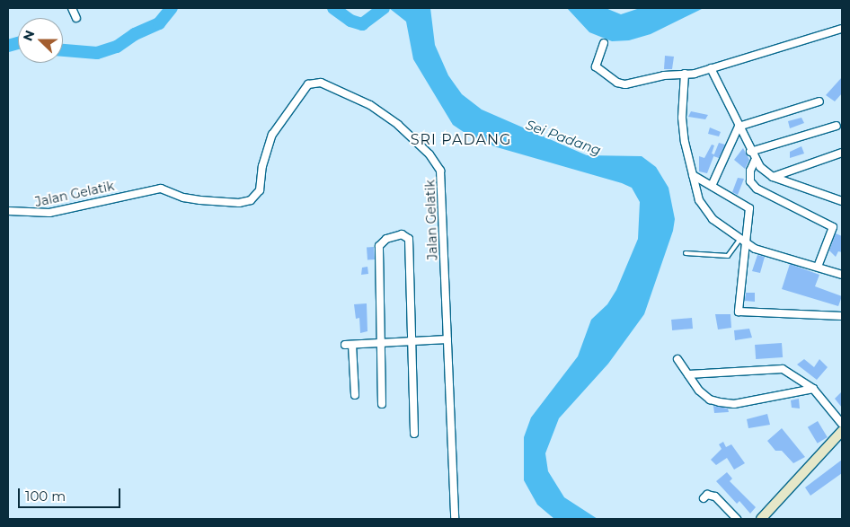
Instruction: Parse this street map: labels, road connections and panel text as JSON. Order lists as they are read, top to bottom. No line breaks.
{"streets":{"street":["Jalan Gelatik"]},"districts":["SRI PADANG"],"water":["Sei Padang"],"scale_bar":"100 m","north":"left"}
